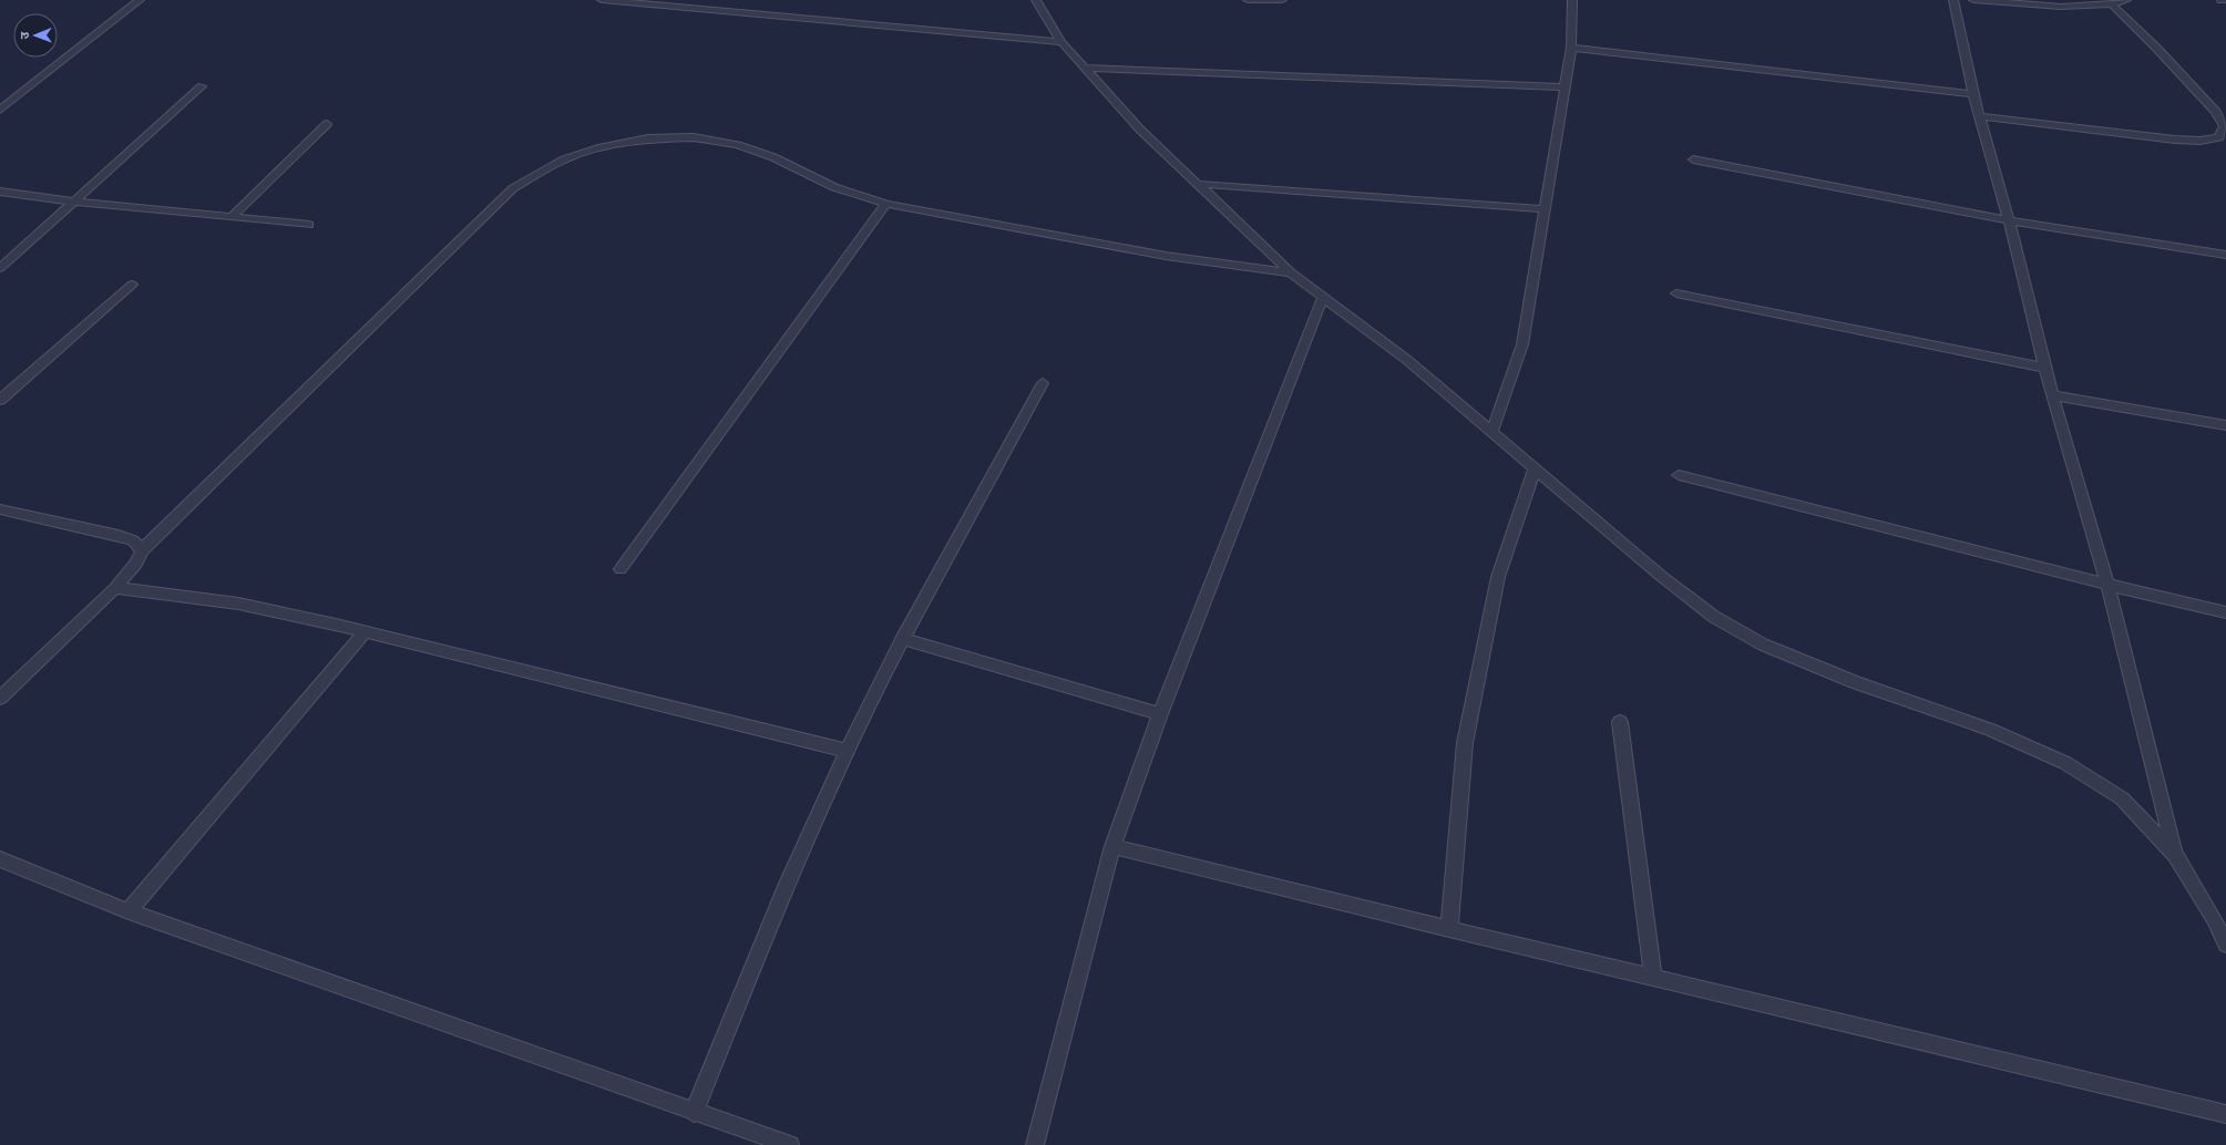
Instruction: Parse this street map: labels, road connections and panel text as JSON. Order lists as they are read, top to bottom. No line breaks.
{"north":"left"}
